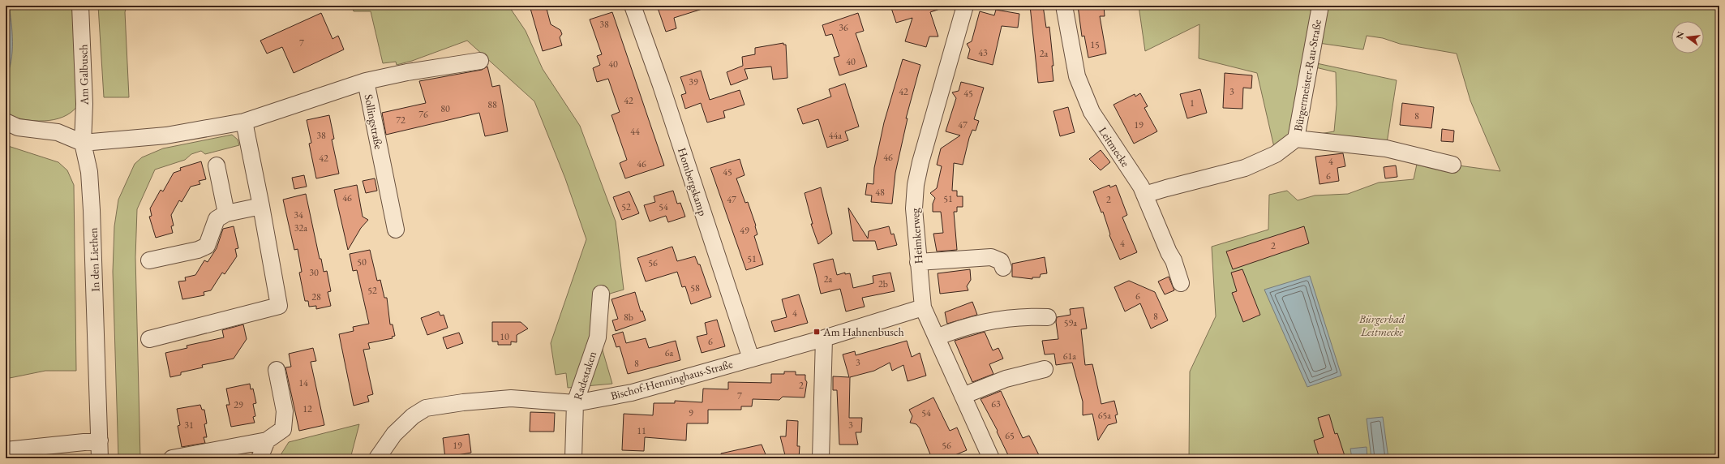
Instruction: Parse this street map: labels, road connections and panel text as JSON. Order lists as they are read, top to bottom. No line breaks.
{"streets":{"street":["Am Galbusch","Bürgermeister-Rau-Straße","Sollingstraße","Leitmecke","Hombergskamp","Heimkerweg","In den Liethen","Radestaken","Bischof-Henninghaus-Straße"]},"crossings":[["Am Galbusch","Sollingstraße"],["Am Galbusch","In den Liethen"],["Bürgermeister-Rau-Straße","Leitmecke"],["Sollingstraße","In den Liethen"],["Hombergskamp","Bischof-Henninghaus-Straße"],["Heimkerweg","Bischof-Henninghaus-Straße"],["Radestaken","Bischof-Henninghaus-Straße"]],"parks":["Bürgerbad Leitmecke"],"places":{"transit":["Am Hahnenbusch"]},"house_numbers":["38","36","7","15","43","2a","40","40","39","42","3","45","42","1","88","80","76","8","72","47","19","44","38","44a","46","42","4","46","45","6","48","46","51","47","2","52","54","34","32a","49","4","2","51","50","56","30","2a","2b","58","52","6","28","4","8","8b","59a","10","6","6a","61a","3","8","14","2","7","63","29","12","9","54","65a","31","3","11","65","19","56"],"north":"left"}
